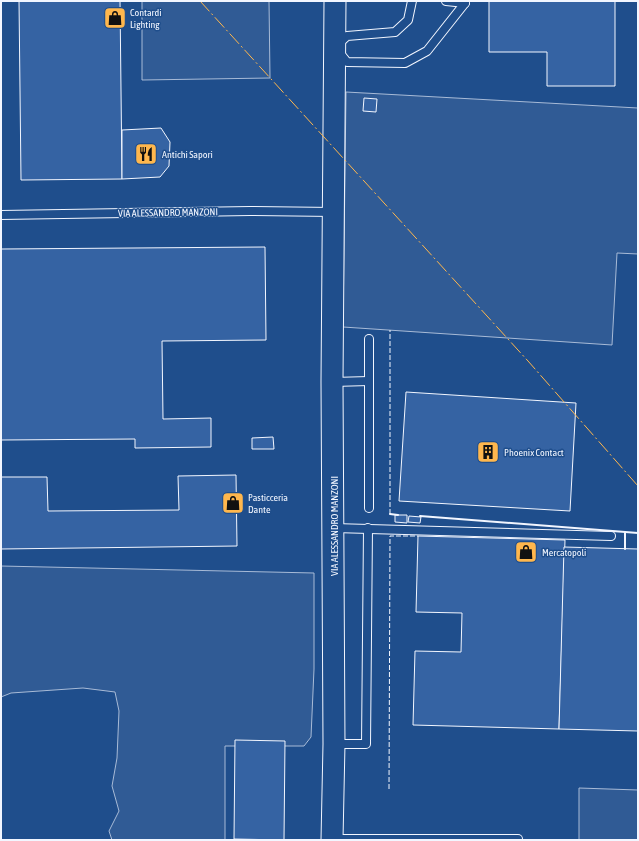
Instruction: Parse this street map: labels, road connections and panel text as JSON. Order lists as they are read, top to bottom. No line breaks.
{"streets":{"main road":["VIA ALESSANDRO MANZONI"]},"places":{"shop":["Contardi Lighting","Pasticceria Dante","Mercatopoli"],"restaurant":["Antichi Sapori"],"building":["Phoenix Contact"]}}
